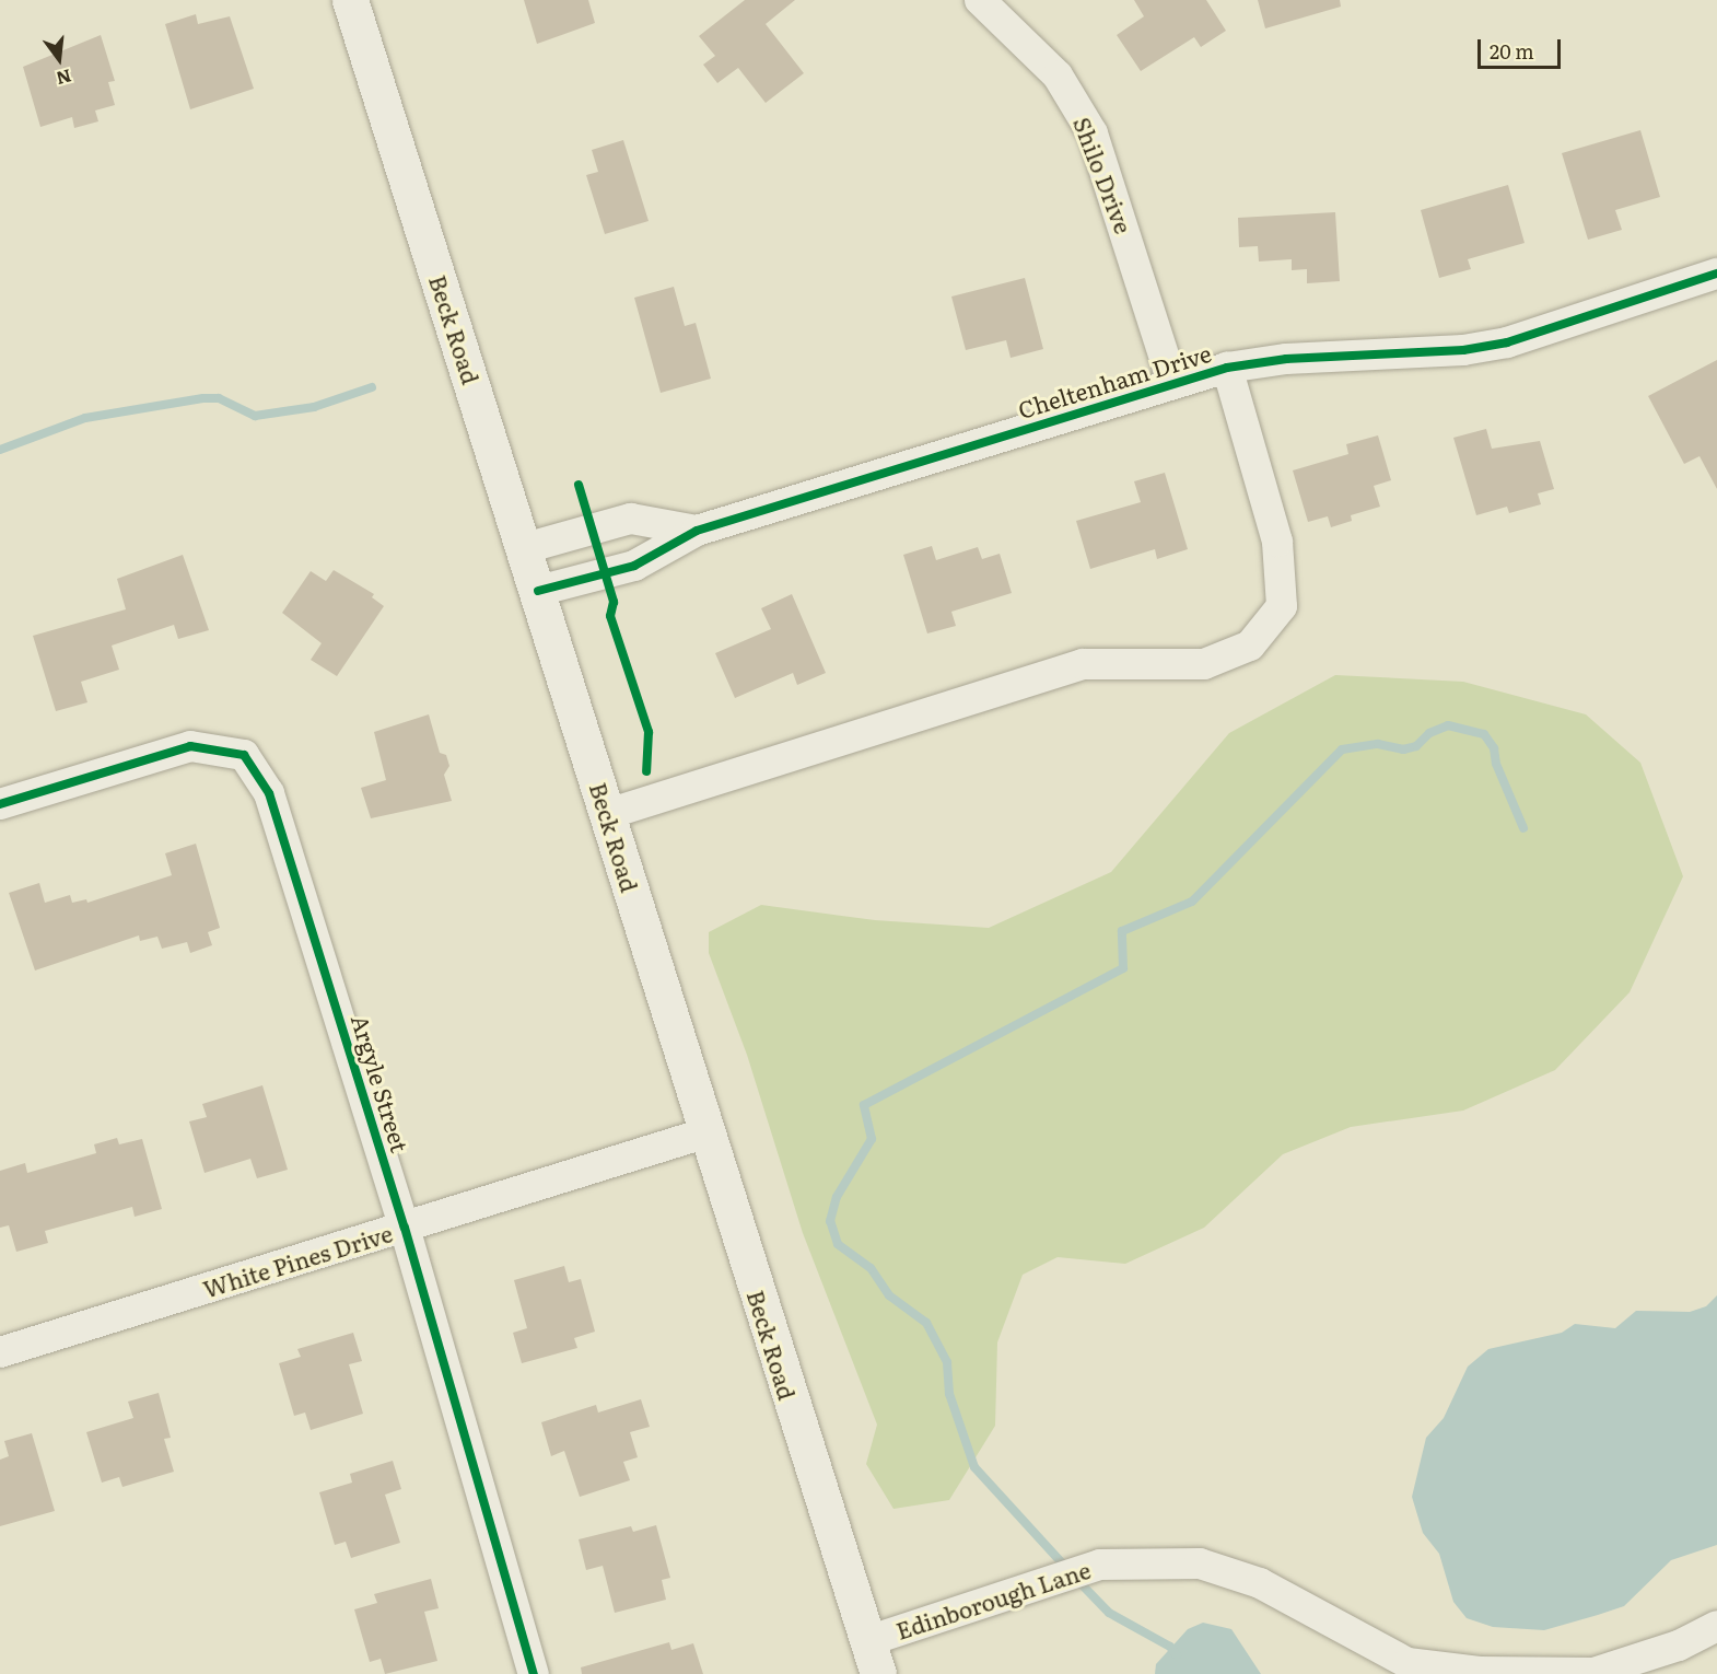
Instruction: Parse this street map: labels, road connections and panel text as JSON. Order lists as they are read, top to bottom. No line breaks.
{"streets":{"main road":["Beck Road"],"street":["Shilo Drive","Cheltenham Drive","Argyle Street","White Pines Drive","Edinborough Lane"]},"crossings":[["Shilo Drive","Cheltenham Drive"],["Beck Road","Cheltenham Drive"],["Beck Road","White Pines Drive"],["Beck Road","Edinborough Lane"],["Argyle Street","White Pines Drive"]],"scale_bar":"20 m","north":"bottom"}
